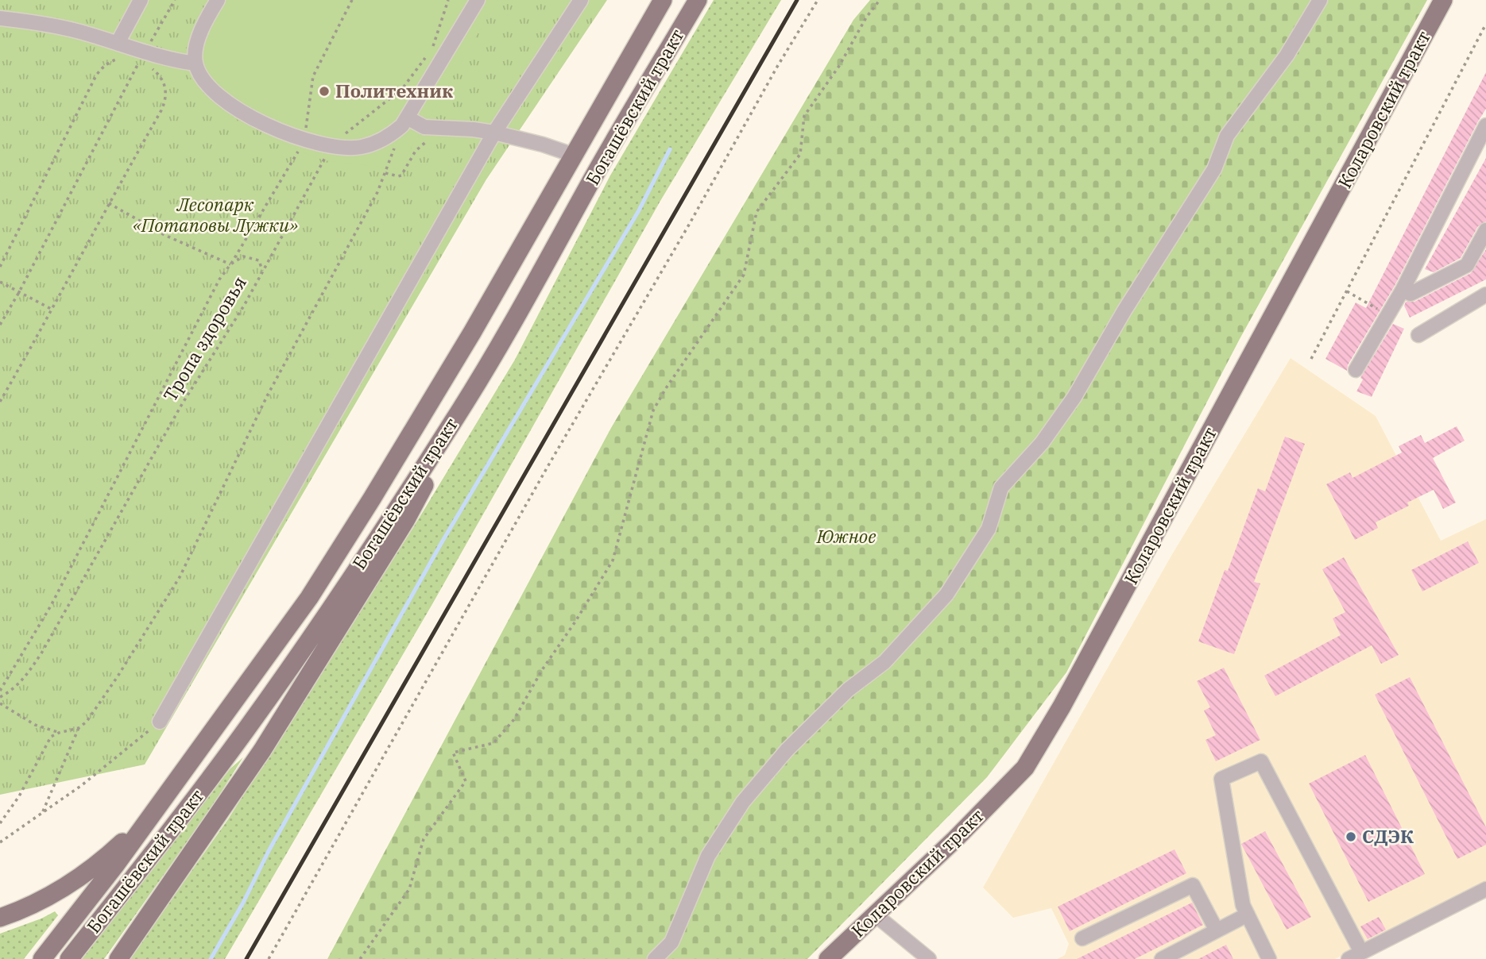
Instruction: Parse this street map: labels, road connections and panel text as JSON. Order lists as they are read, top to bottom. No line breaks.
{"streets":{"main road":["Богашёвский тракт","Коларовский тракт"],"path":["Тропа здоровья"]},"parks":["Лесопарк «Потаповы Лужки»","Южное"],"places":["Политехник","СДЭК"]}
